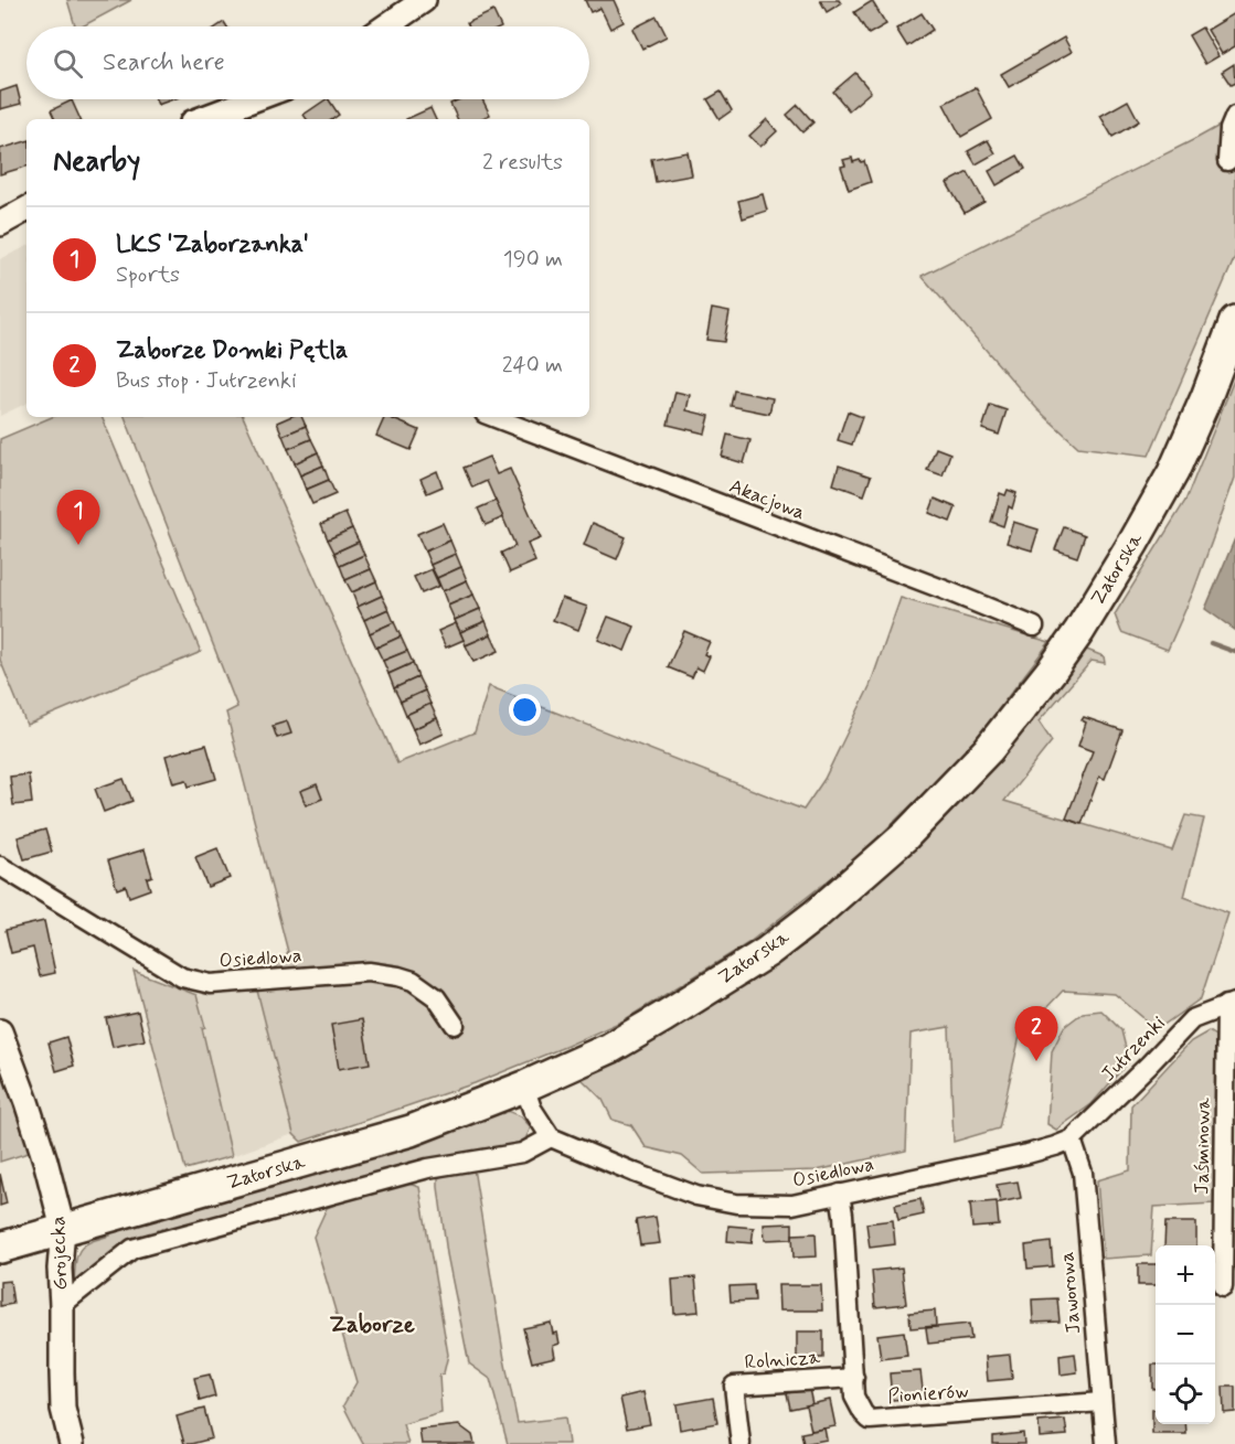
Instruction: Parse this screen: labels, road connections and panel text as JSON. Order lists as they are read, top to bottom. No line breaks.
{"streets":{"main road":["Zatorska"],"street":["Akacjowa","Osiedlowa","Jutrzenki","Jaśminowa","Grojecka","Jaworowa","Rolnicza","Pionierów"]},"crossings":[["Zatorska","Grojecka"],["Osiedlowa","Jutrzenki"],["Osiedlowa","Jaworowa"],["Osiedlowa","Pionierów"],["Jutrzenki","Jaśminowa"],["Jutrzenki","Jaworowa"],["Jaworowa","Pionierów"],["Rolnicza","Pionierów"]],"districts":["Zaborze"],"page":{"search":"Search here","heading":["Nearby","2 results"],"list":[{"mark":"1","name":"LKS 'Zaborzanka'","note":"Sports","value":"190 m"},{"mark":"2","name":"Zaborze Domki Pętla","note":"Bus stop · Jutrzenki","value":"240 m"}],"pins":["1","2"],"map_buttons":["+","−"]}}
